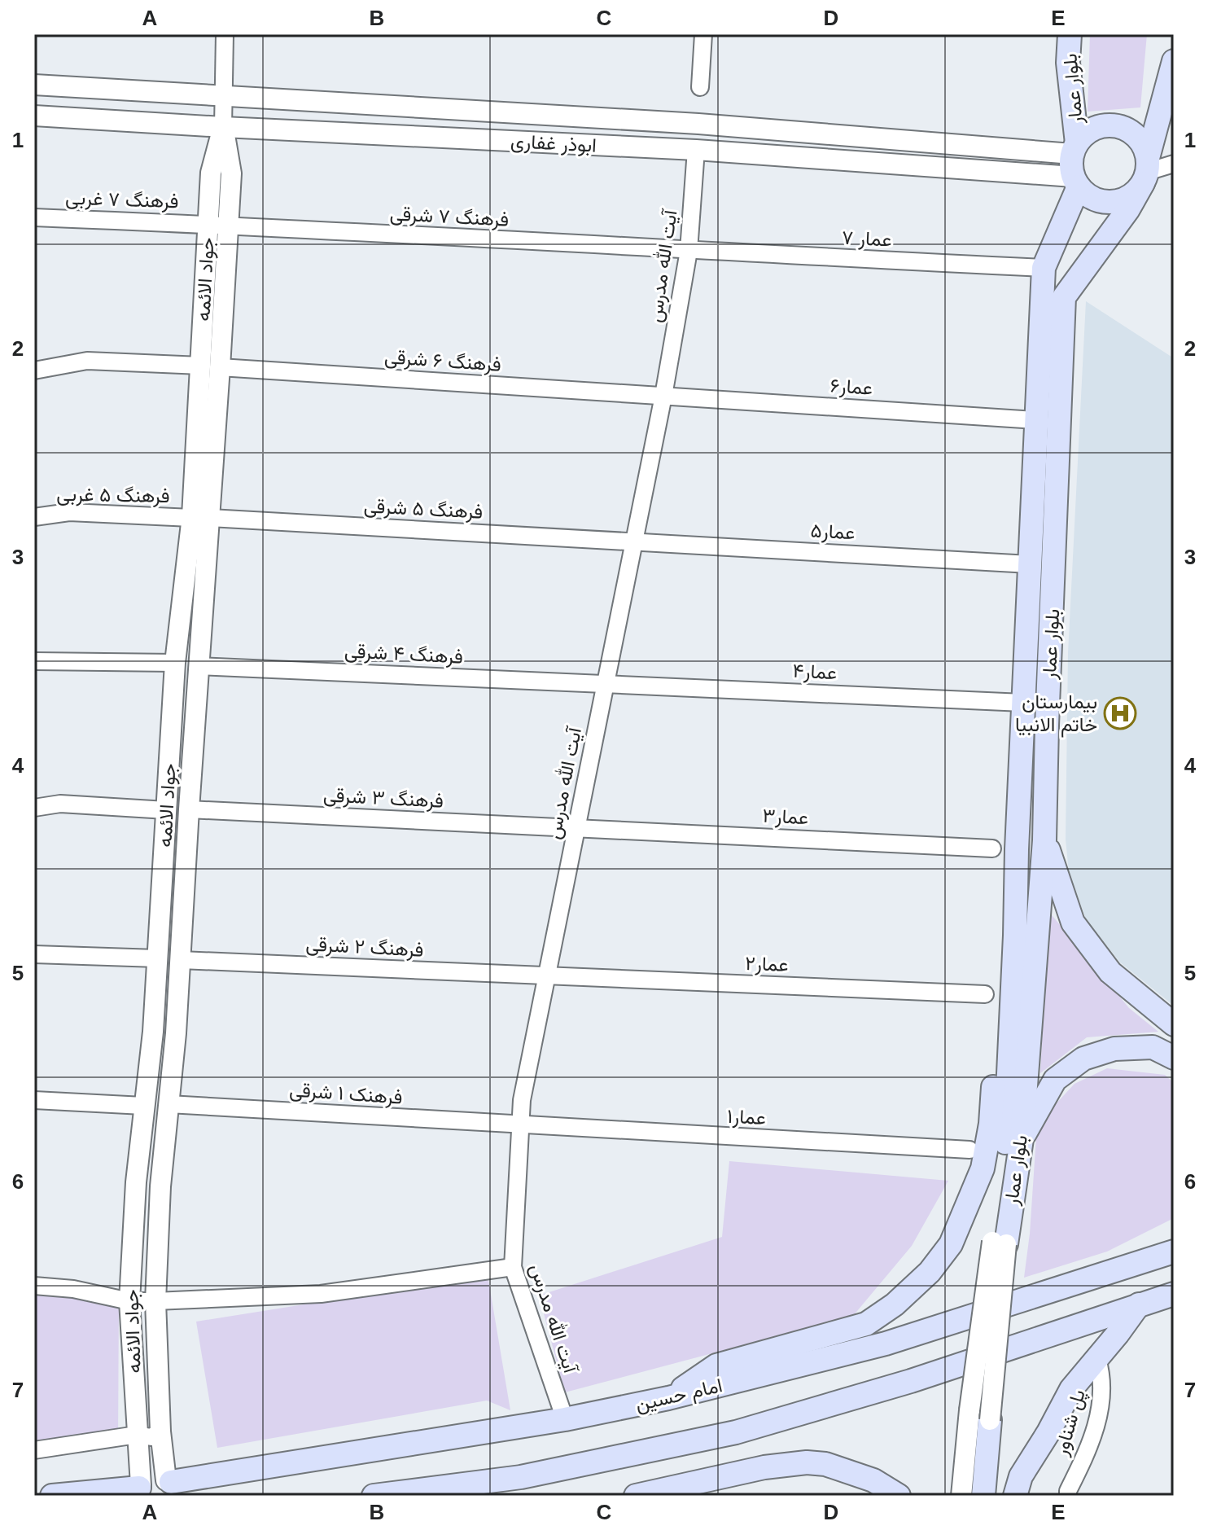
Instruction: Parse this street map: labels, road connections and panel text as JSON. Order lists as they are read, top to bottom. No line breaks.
{"streets":{"main road":["بلوار عمار","امام حسین"],"street":["ابوذر غفاری","فرهنگ ۷ غربی","فرهنگ ۷ شرقی","عمار ۷","آیت الله مدرس","جواد الائمه","فرهنگ ۶ شرقی","عمار۶","فرهنگ ۵ غربی","فرهنگ ۵ شرقی","عمار۵","فرهنگ ۴ شرقی","عمار۴","فرهنگ ۳ شرقی","عمار۳","فرهنگ ۲ شرقی","عمار۲","فرهنک ۱ شرقی","عمار۱","پل شناور"]},"crossings":[["بلوار عمار","ابوذر غفاری"],["بلوار عمار","عمار ۷"],["بلوار عمار","عمار۶"],["بلوار عمار","عمار۵"],["بلوار عمار","عمار۴"],["ابوذر غفاری","آیت الله مدرس"],["ابوذر غفاری","جواد الائمه"],["فرهنگ ۷ غربی","فرهنگ ۷ شرقی"],["فرهنگ ۷ غربی","جواد الائمه"],["فرهنگ ۷ شرقی","عمار ۷"],["فرهنگ ۷ شرقی","آیت الله مدرس"],["فرهنگ ۷ شرقی","جواد الائمه"],["عمار ۷","آیت الله مدرس"],["آیت الله مدرس","فرهنگ ۶ شرقی"],["آیت الله مدرس","عمار۶"],["آیت الله مدرس","فرهنگ ۵ شرقی"],["آیت الله مدرس","عمار۵"],["آیت الله مدرس","فرهنگ ۴ شرقی"],["آیت الله مدرس","عمار۴"],["آیت الله مدرس","فرهنگ ۳ شرقی"],["آیت الله مدرس","عمار۳"],["آیت الله مدرس","فرهنگ ۲ شرقی"],["آیت الله مدرس","عمار۲"],["آیت الله مدرس","فرهنک ۱ شرقی"],["آیت الله مدرس","عمار۱"],["آیت الله مدرس","امام حسین"],["جواد الائمه","فرهنگ ۶ شرقی"],["جواد الائمه","فرهنگ ۵ غربی"],["جواد الائمه","فرهنگ ۵ شرقی"],["جواد الائمه","فرهنگ ۴ شرقی"],["جواد الائمه","فرهنگ ۳ شرقی"],["جواد الائمه","فرهنگ ۲ شرقی"],["جواد الائمه","فرهنک ۱ شرقی"],["جواد الائمه","امام حسین"],["فرهنگ ۶ شرقی","عمار۶"],["فرهنگ ۵ غربی","فرهنگ ۵ شرقی"],["فرهنگ ۵ شرقی","عمار۵"],["فرهنگ ۴ شرقی","عمار۴"],["فرهنگ ۳ شرقی","عمار۳"],["فرهنگ ۲ شرقی","عمار۲"],["فرهنک ۱ شرقی","عمار۱"]],"places":{"hospital":["بیمارستان خاتم الانبیا"]},"grid":{"columns":["A","B","C","D","E"],"rows":["1","2","3","4","5","6","7"]}}
